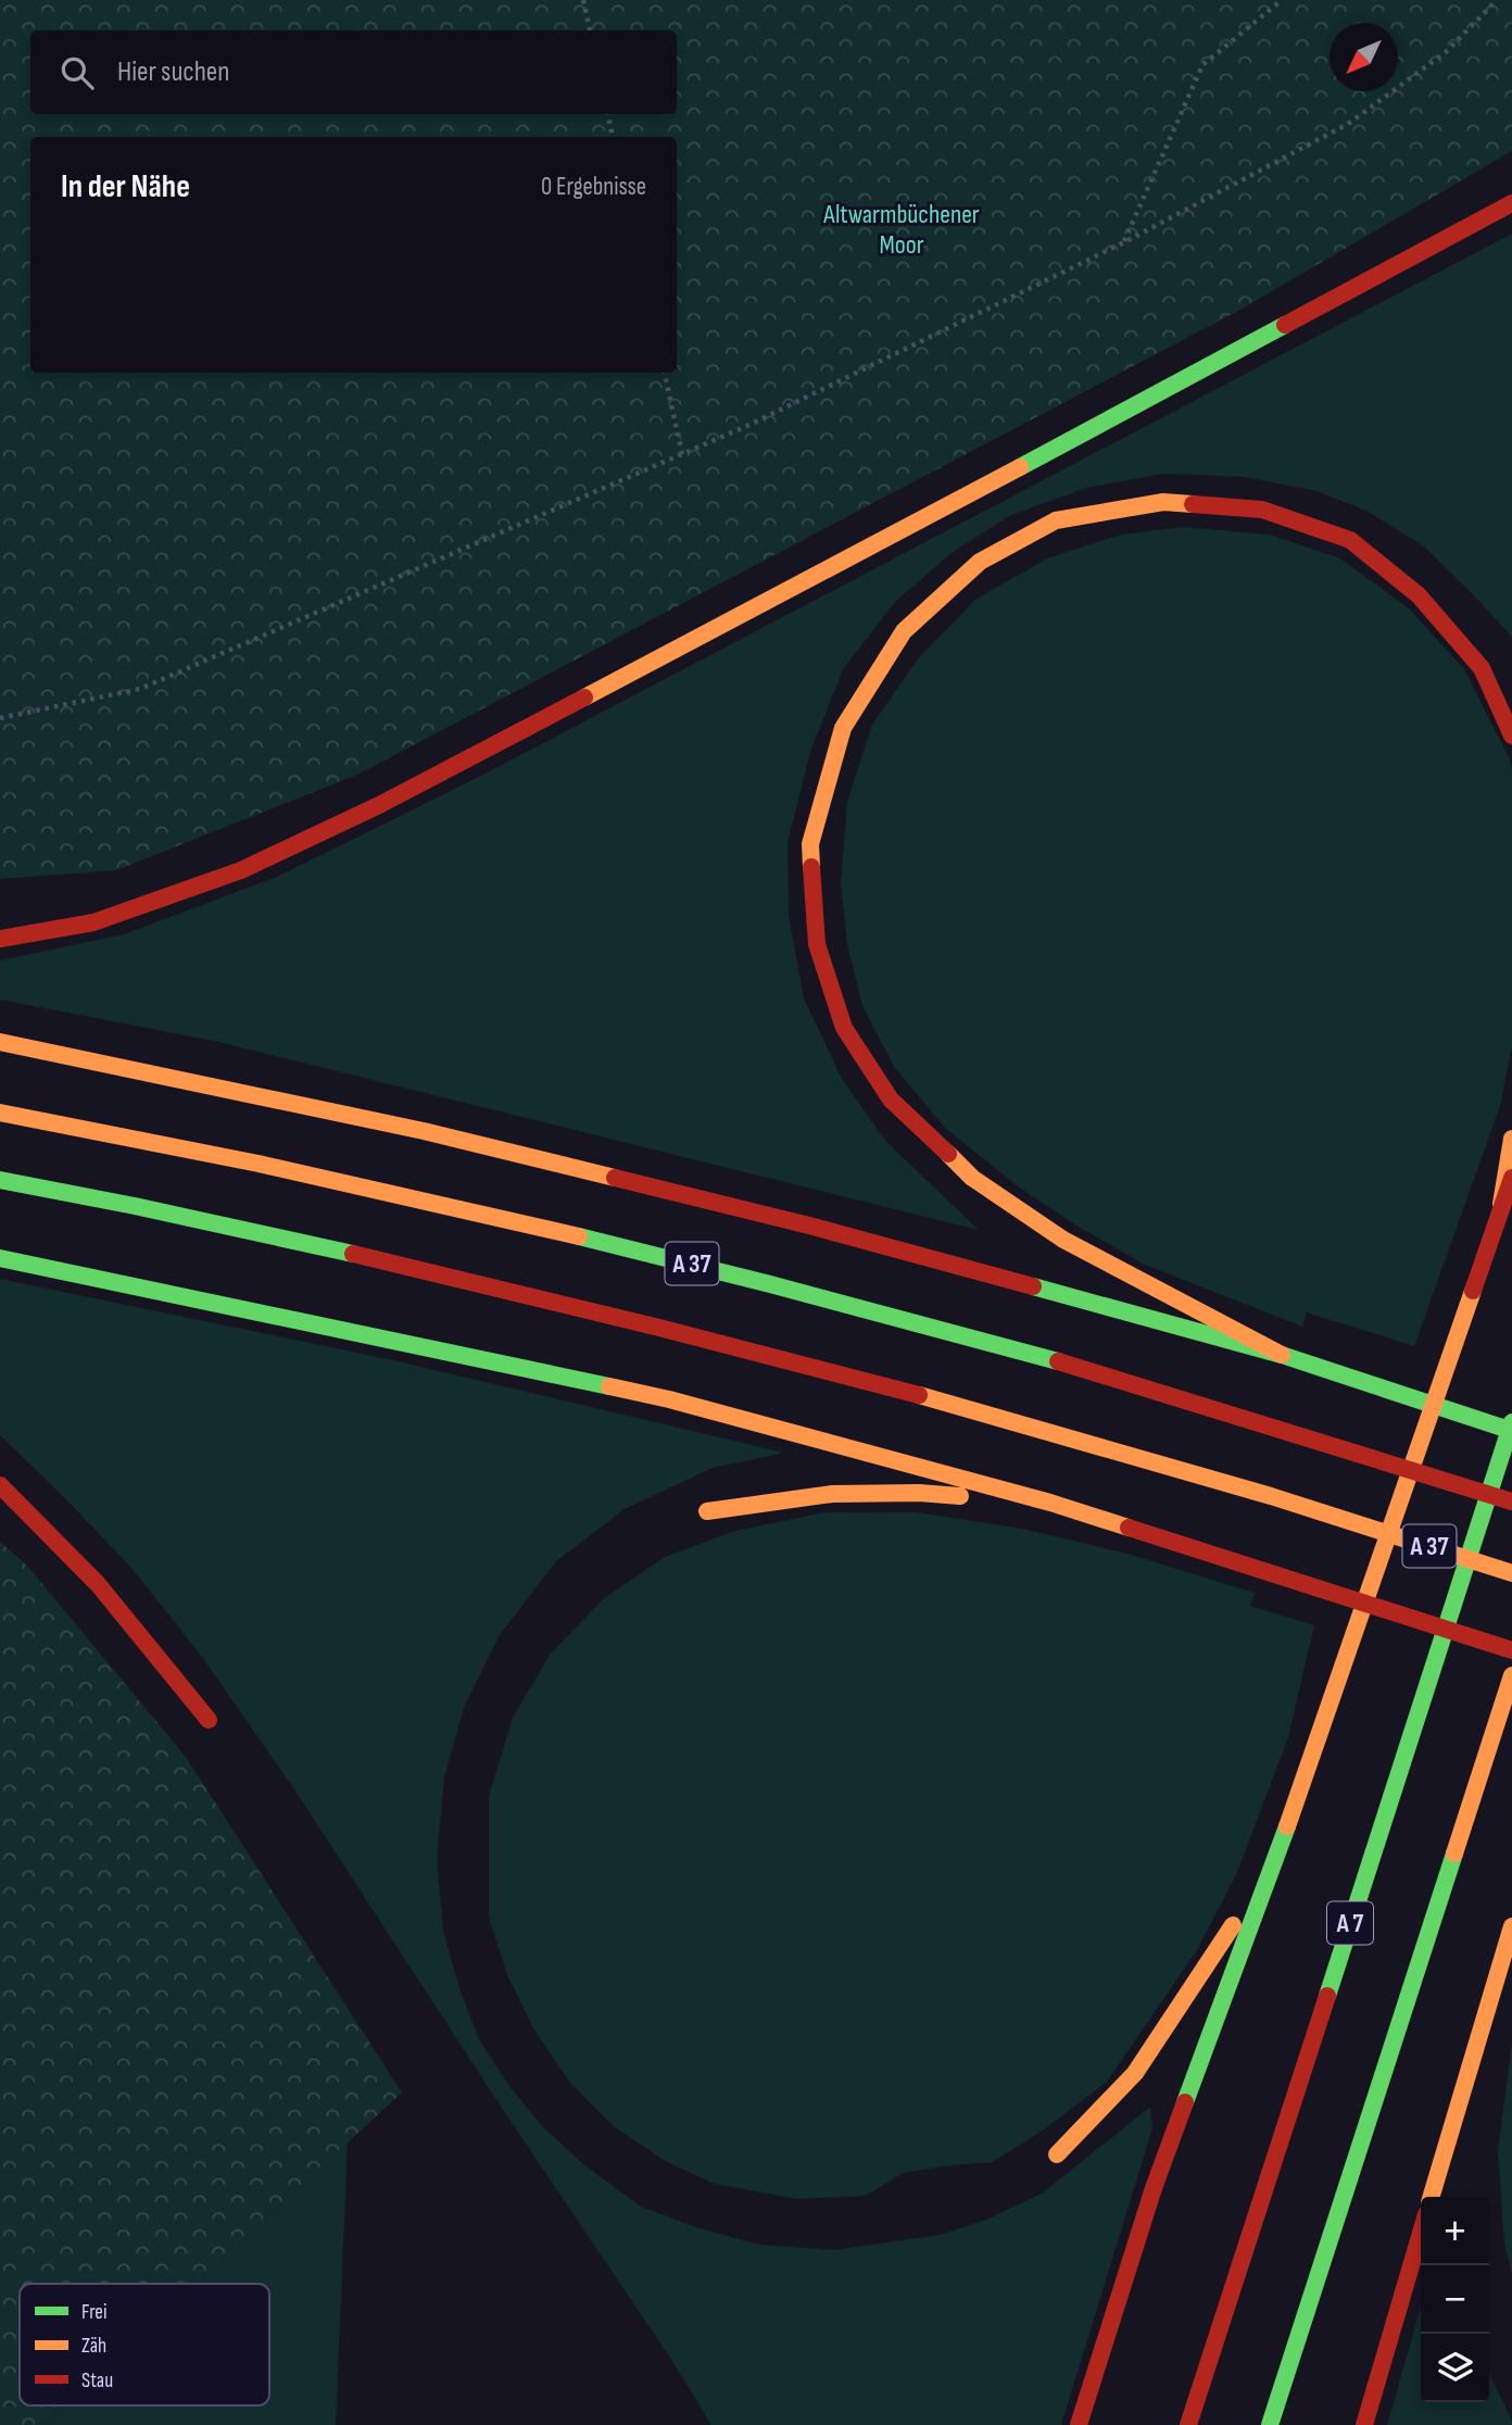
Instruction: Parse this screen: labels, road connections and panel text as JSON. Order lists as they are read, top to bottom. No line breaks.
{"streets":{"highway":["A 37","A 7"]},"parks":["Altwarmbüchener Moor"],"legend":["Frei","Zäh","Stau"],"north":"bottom left","page":{"search":"Hier suchen","heading":["In der Nähe","0 Ergebnisse"],"map_buttons":["+","−"]}}
